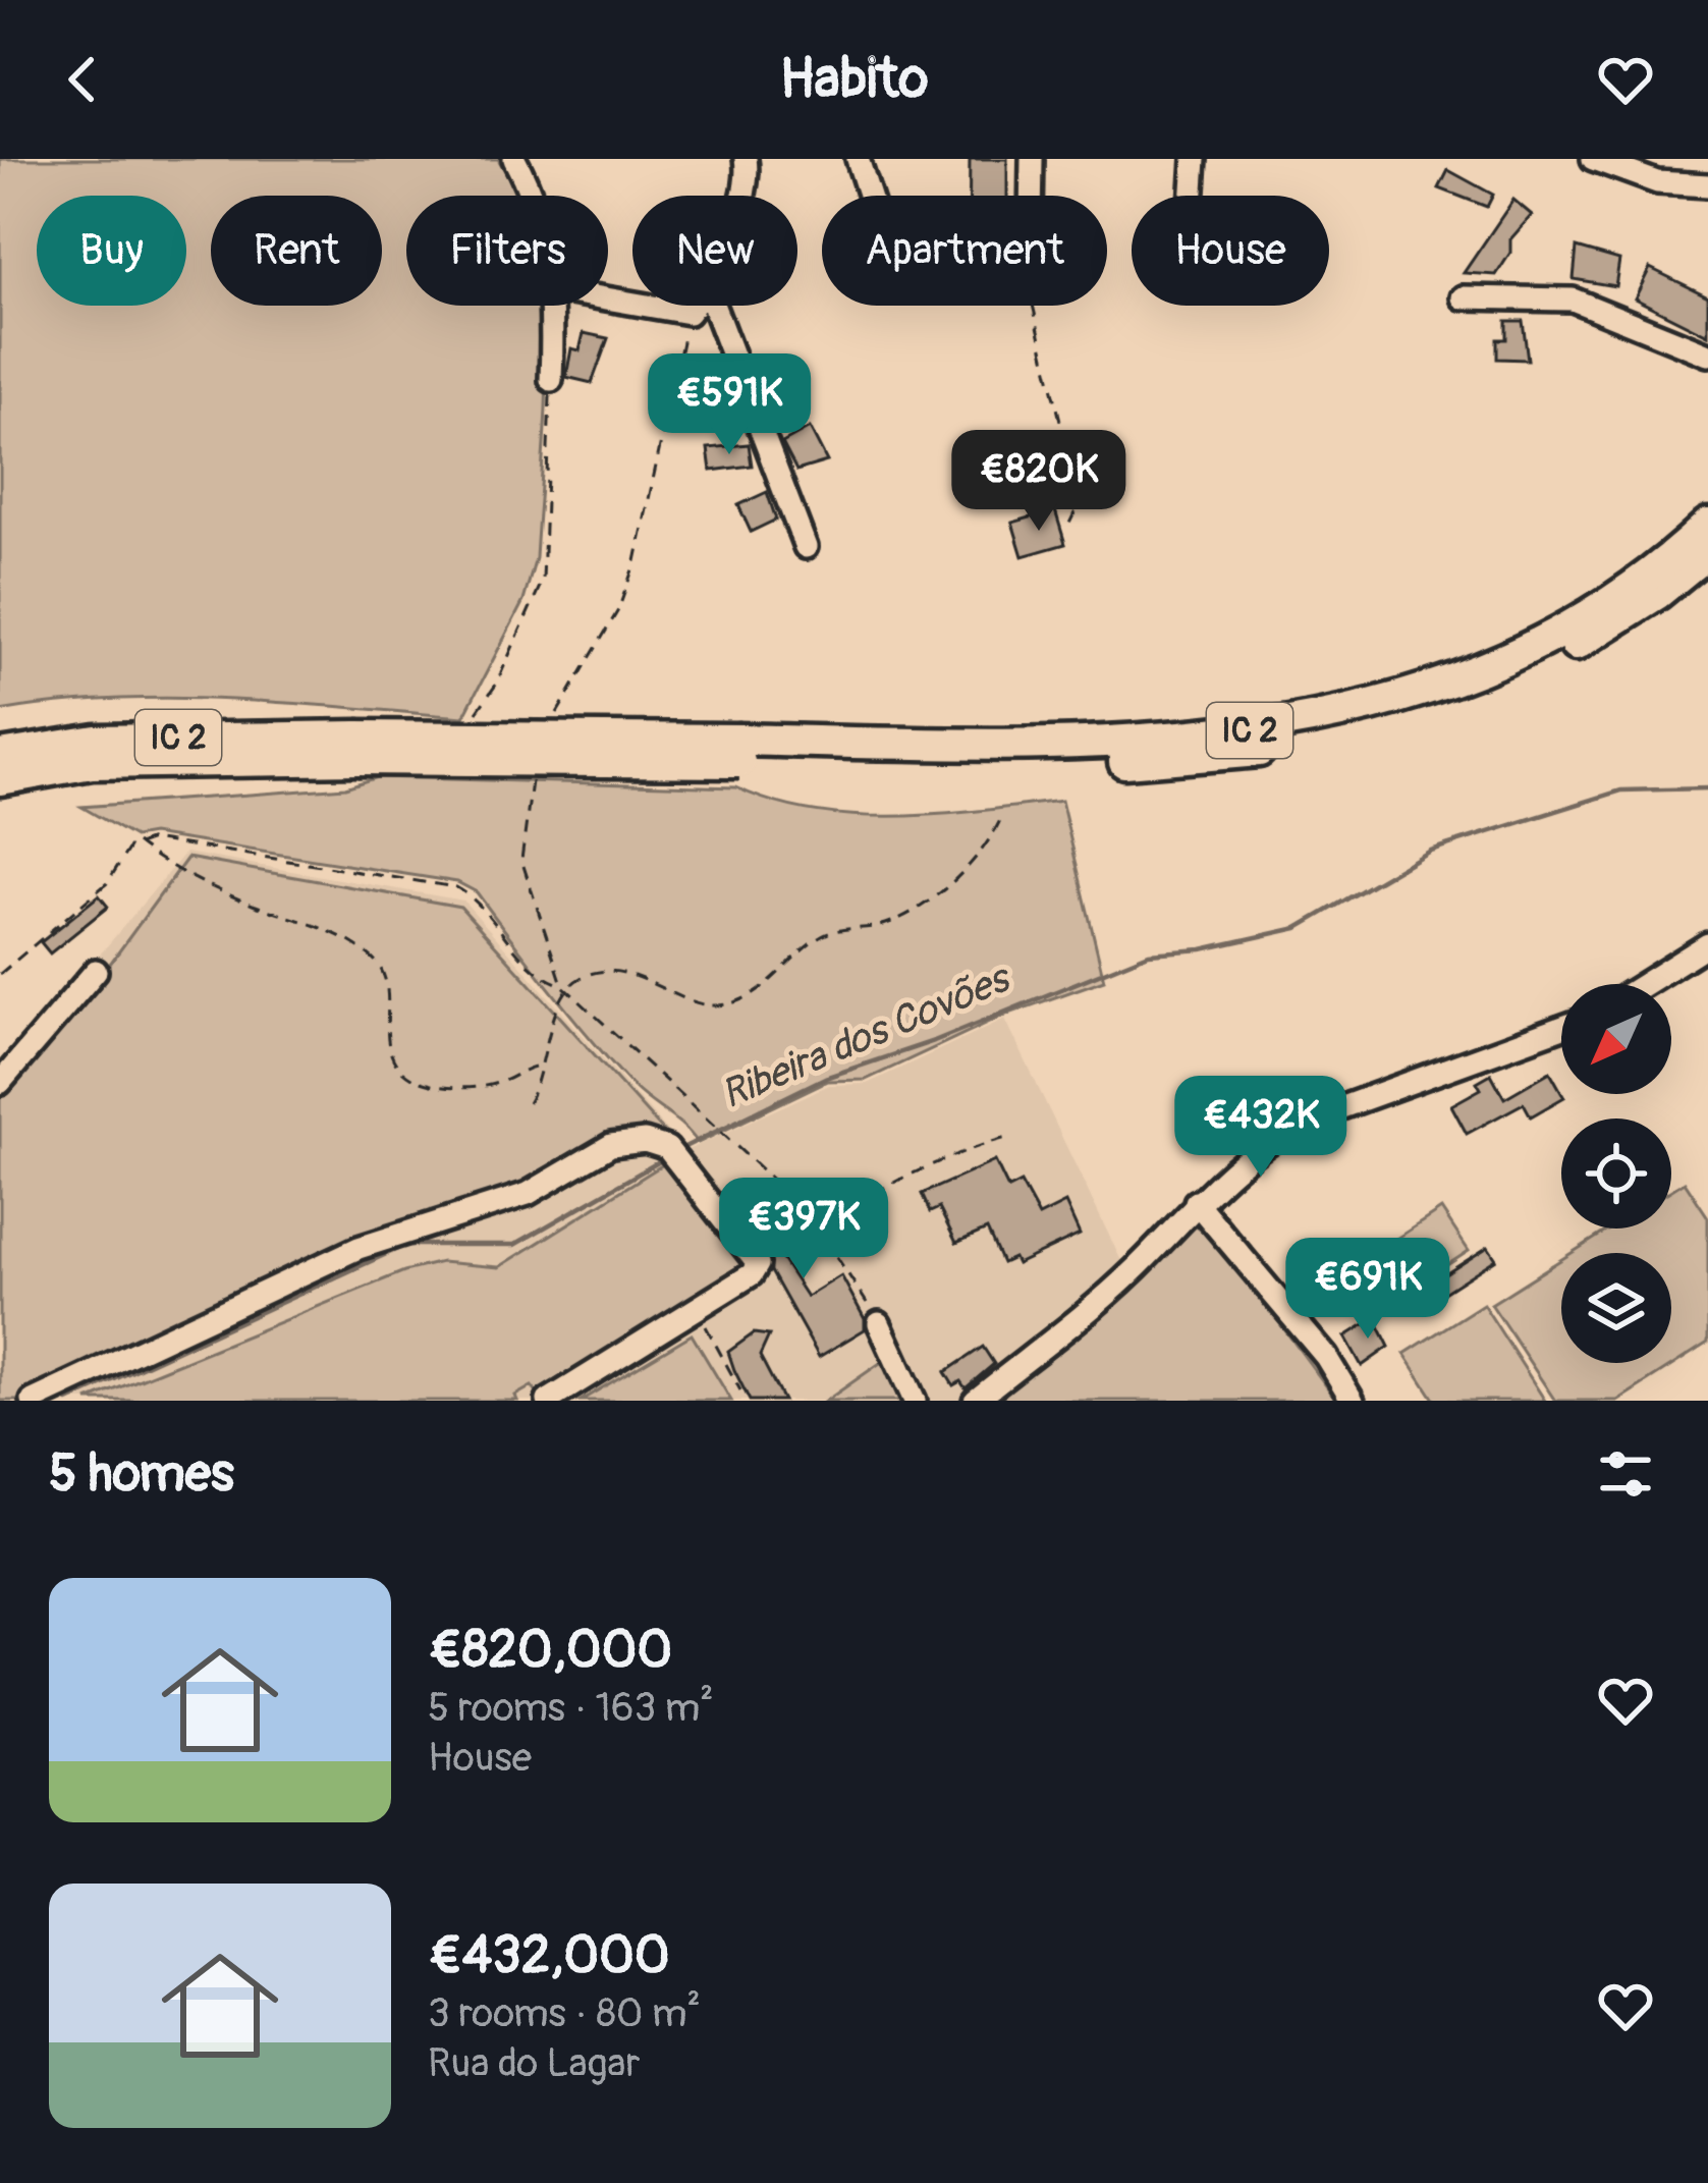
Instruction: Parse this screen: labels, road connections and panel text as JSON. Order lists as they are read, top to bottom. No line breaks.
{"streets":{"highway":["IC 2"]},"water":["Ribeira dos Covões"],"north":"bottom left","page":{"header":"Habito","chip":["Buy","Rent","Filters","New","Apartment","House"],"price":["€591K","€820K","€432K","€397K","€691K"],"heading":"5 homes","list":[{"name":"€820,000","note":"5 rooms · 163 m² · House"},{"name":"€432,000","note":"3 rooms · 80 m² · Rua do Lagar"}]}}
